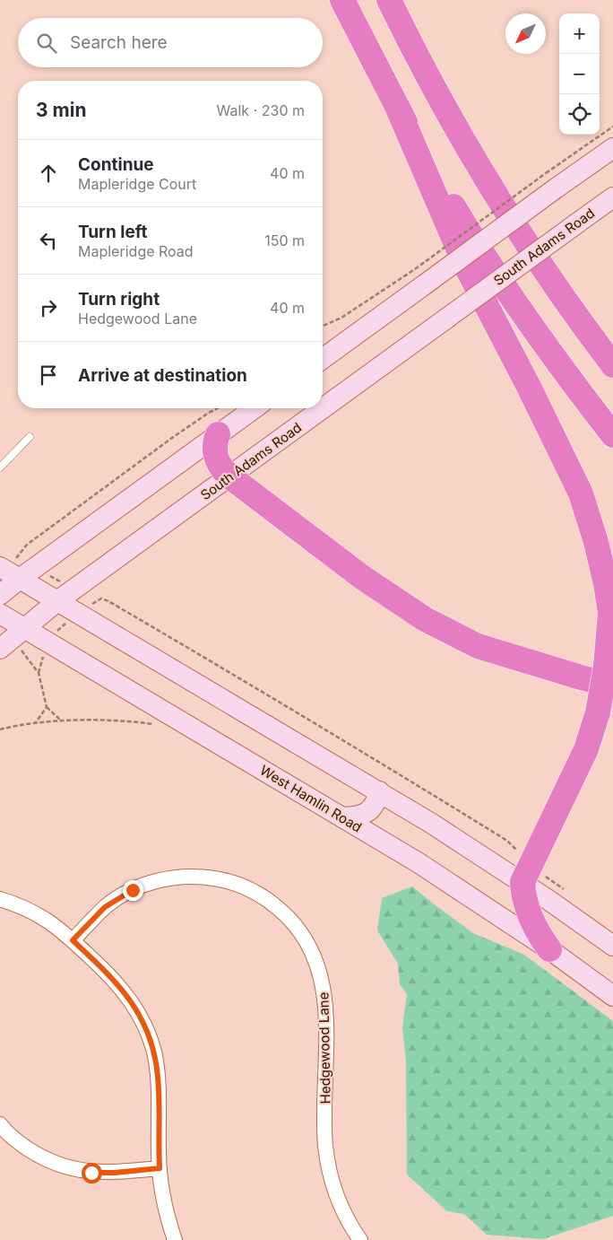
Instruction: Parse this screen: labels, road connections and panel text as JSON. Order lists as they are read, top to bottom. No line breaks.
{"streets":{"main road":["South Adams Road","West Hamlin Road"],"street":["Hedgewood Lane"]},"crossings":[["South Adams Road","West Hamlin Road"]],"north":"bottom left","page":{"map_buttons":["+","−"],"search":"Search here","heading":["3 min","Walk · 230 m"],"list":[["Continue","Mapleridge Court","40 m"],["Turn left","Mapleridge Road","150 m"],["Turn right","Hedgewood Lane","40 m"],"Arrive at destination"]}}
